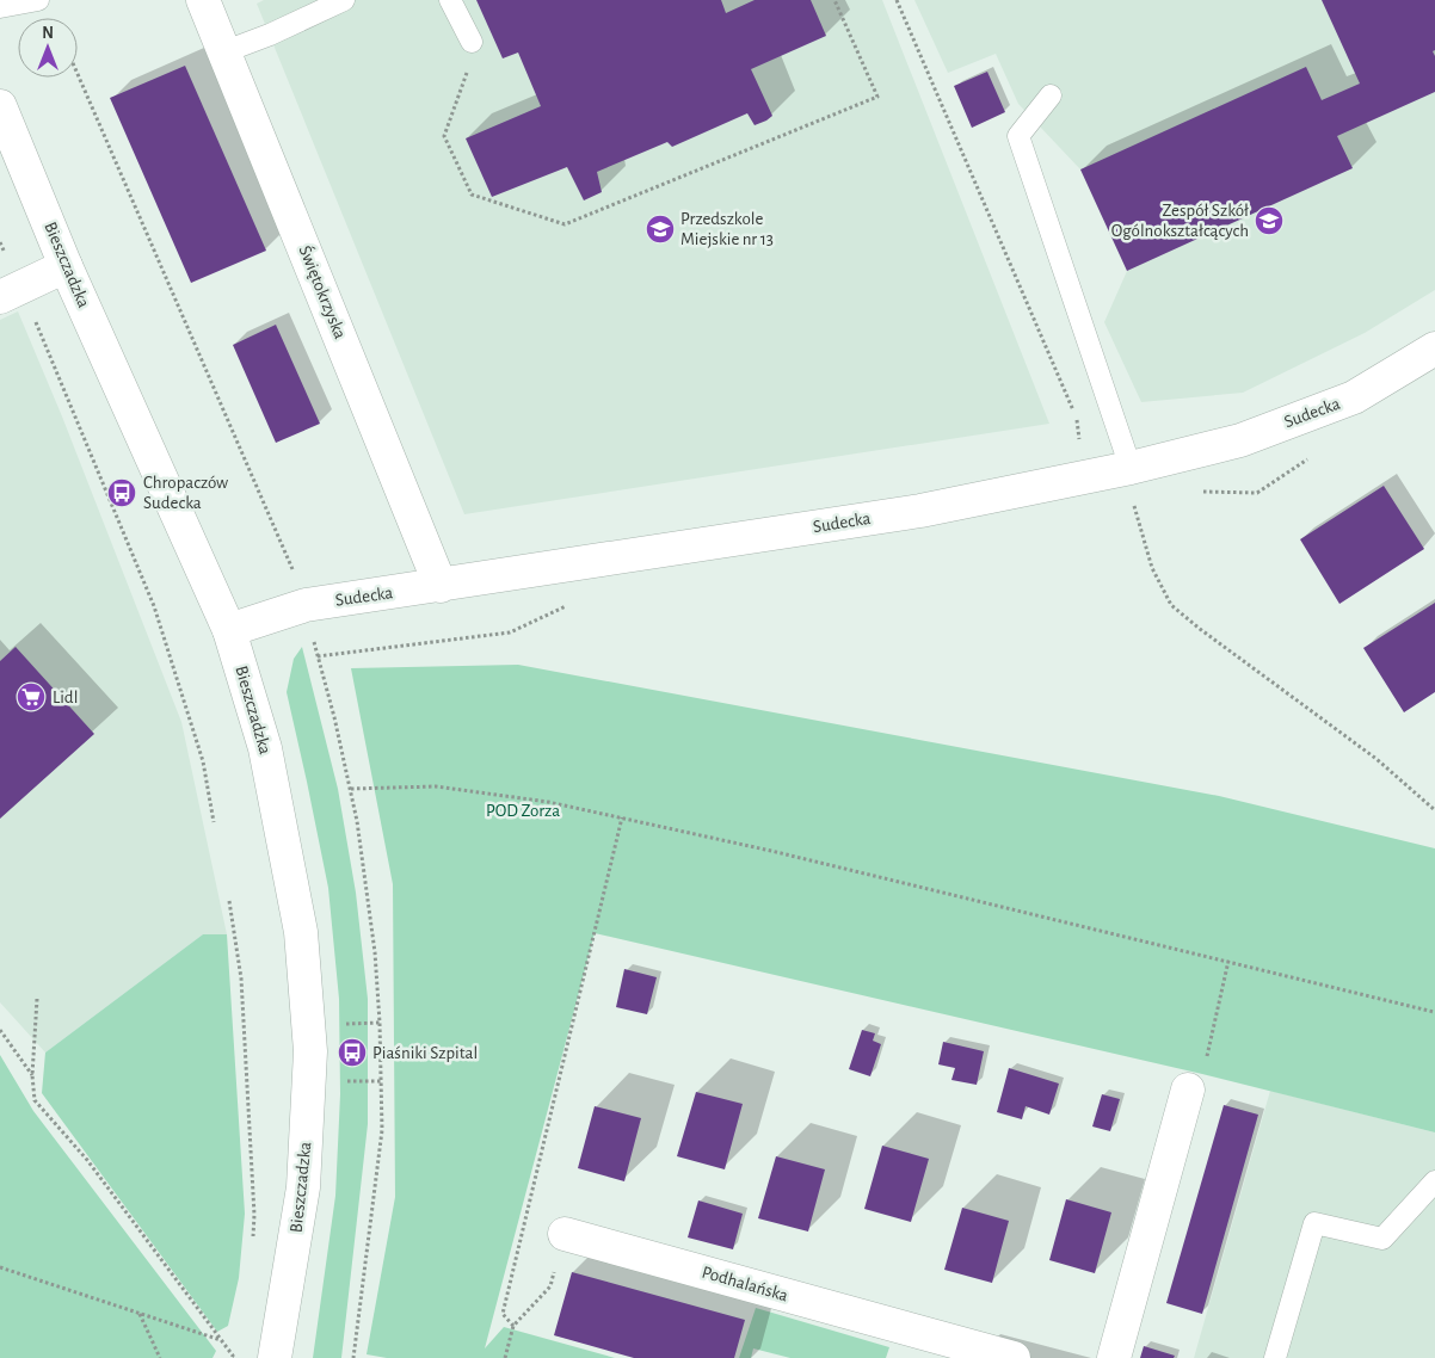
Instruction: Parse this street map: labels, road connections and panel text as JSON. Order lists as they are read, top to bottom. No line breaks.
{"streets":{"street":["Bieszczadzka","Świętokrzyska","Sudecka","Podhalańska"]},"crossings":[["Bieszczadzka","Sudecka"],["Świętokrzyska","Sudecka"]],"parks":["POD Zorza"],"places":{"school or university":["Zespół Szkół Ogólnokształcących","Przedszkole Miejskie nr 13"],"bus stop":["Chropaczów Sudecka","Piaśniki Szpital"],"supermarket":["Lidl"]},"north":"top"}
